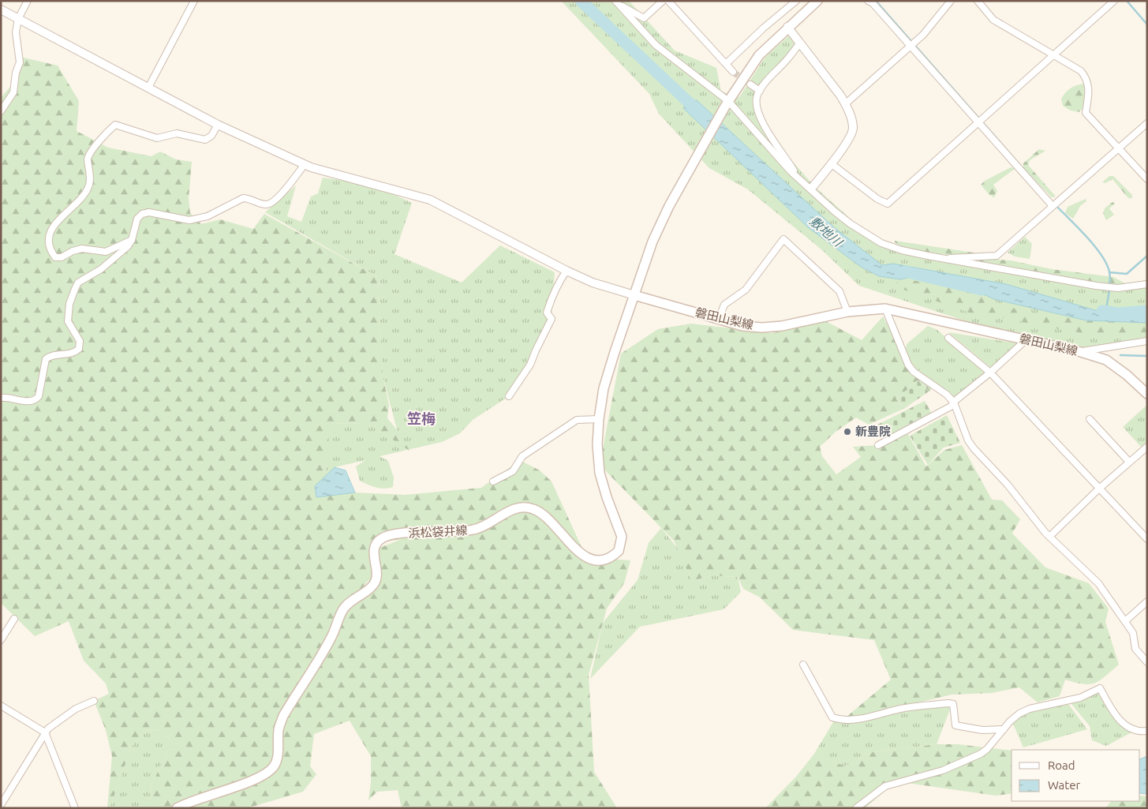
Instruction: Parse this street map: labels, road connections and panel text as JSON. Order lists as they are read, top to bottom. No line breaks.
{"streets":{"main road":["磐田山梨線","浜松袋井線"]},"crossings":[["磐田山梨線","浜松袋井線"]],"districts":["笠梅"],"water":["敷地川"],"places":["新豊院"],"legend":["Road","Water"]}
